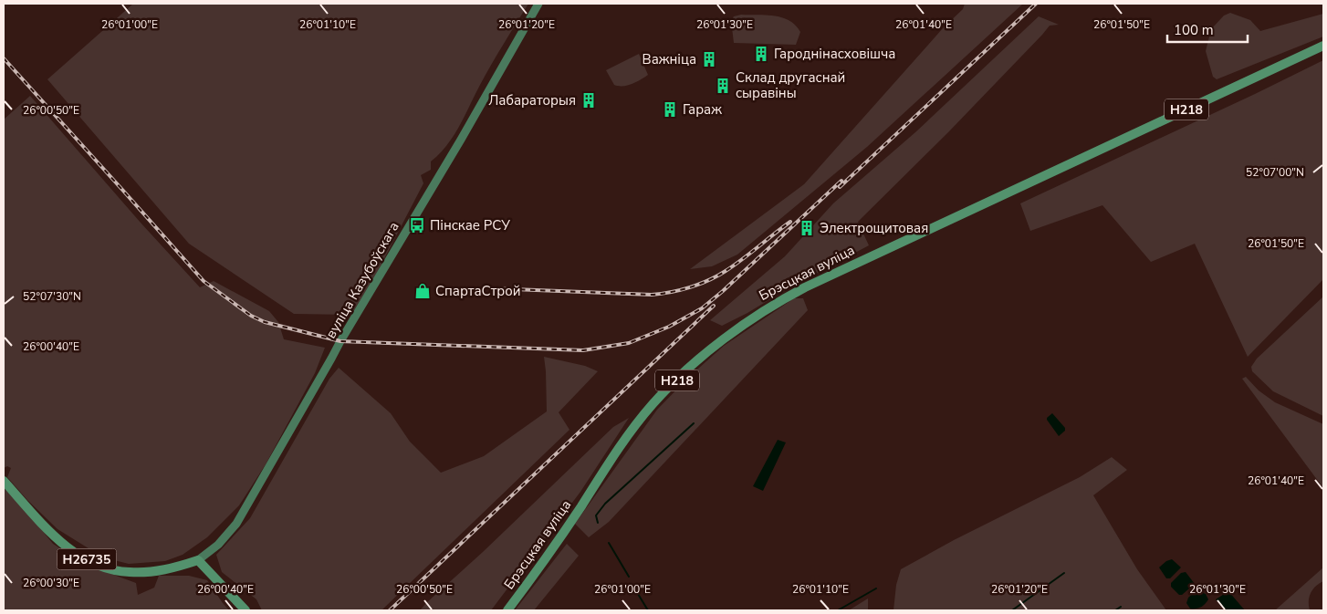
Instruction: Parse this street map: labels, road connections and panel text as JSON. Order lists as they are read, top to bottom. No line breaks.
{"streets":{"main road":["Н218","Брэсцкая вуліца","Н26735"],"street":["вуліца Казубоўскага"]},"crossings":[["вуліца Казубоўскага","Н26735"]],"places":{"building":["Гароднінасховішча","Важніца","Склад другаснай сыравіны","Лабараторыя","Гараж","Электрощитовая"],"bus stop":["Пінскае РСУ"],"shop":["СпартаСтрой"]},"scale_bar":"100 m","coordinates":["26°01'00\"E","26°01'10\"E","26°01'20\"E","26°01'30\"E","26°01'50\"E","26°01'40\"E","26°00'50\"E","52°07'00\"N","52°07'30\"N","26°00'40\"E","26°00'30\"E"]}
